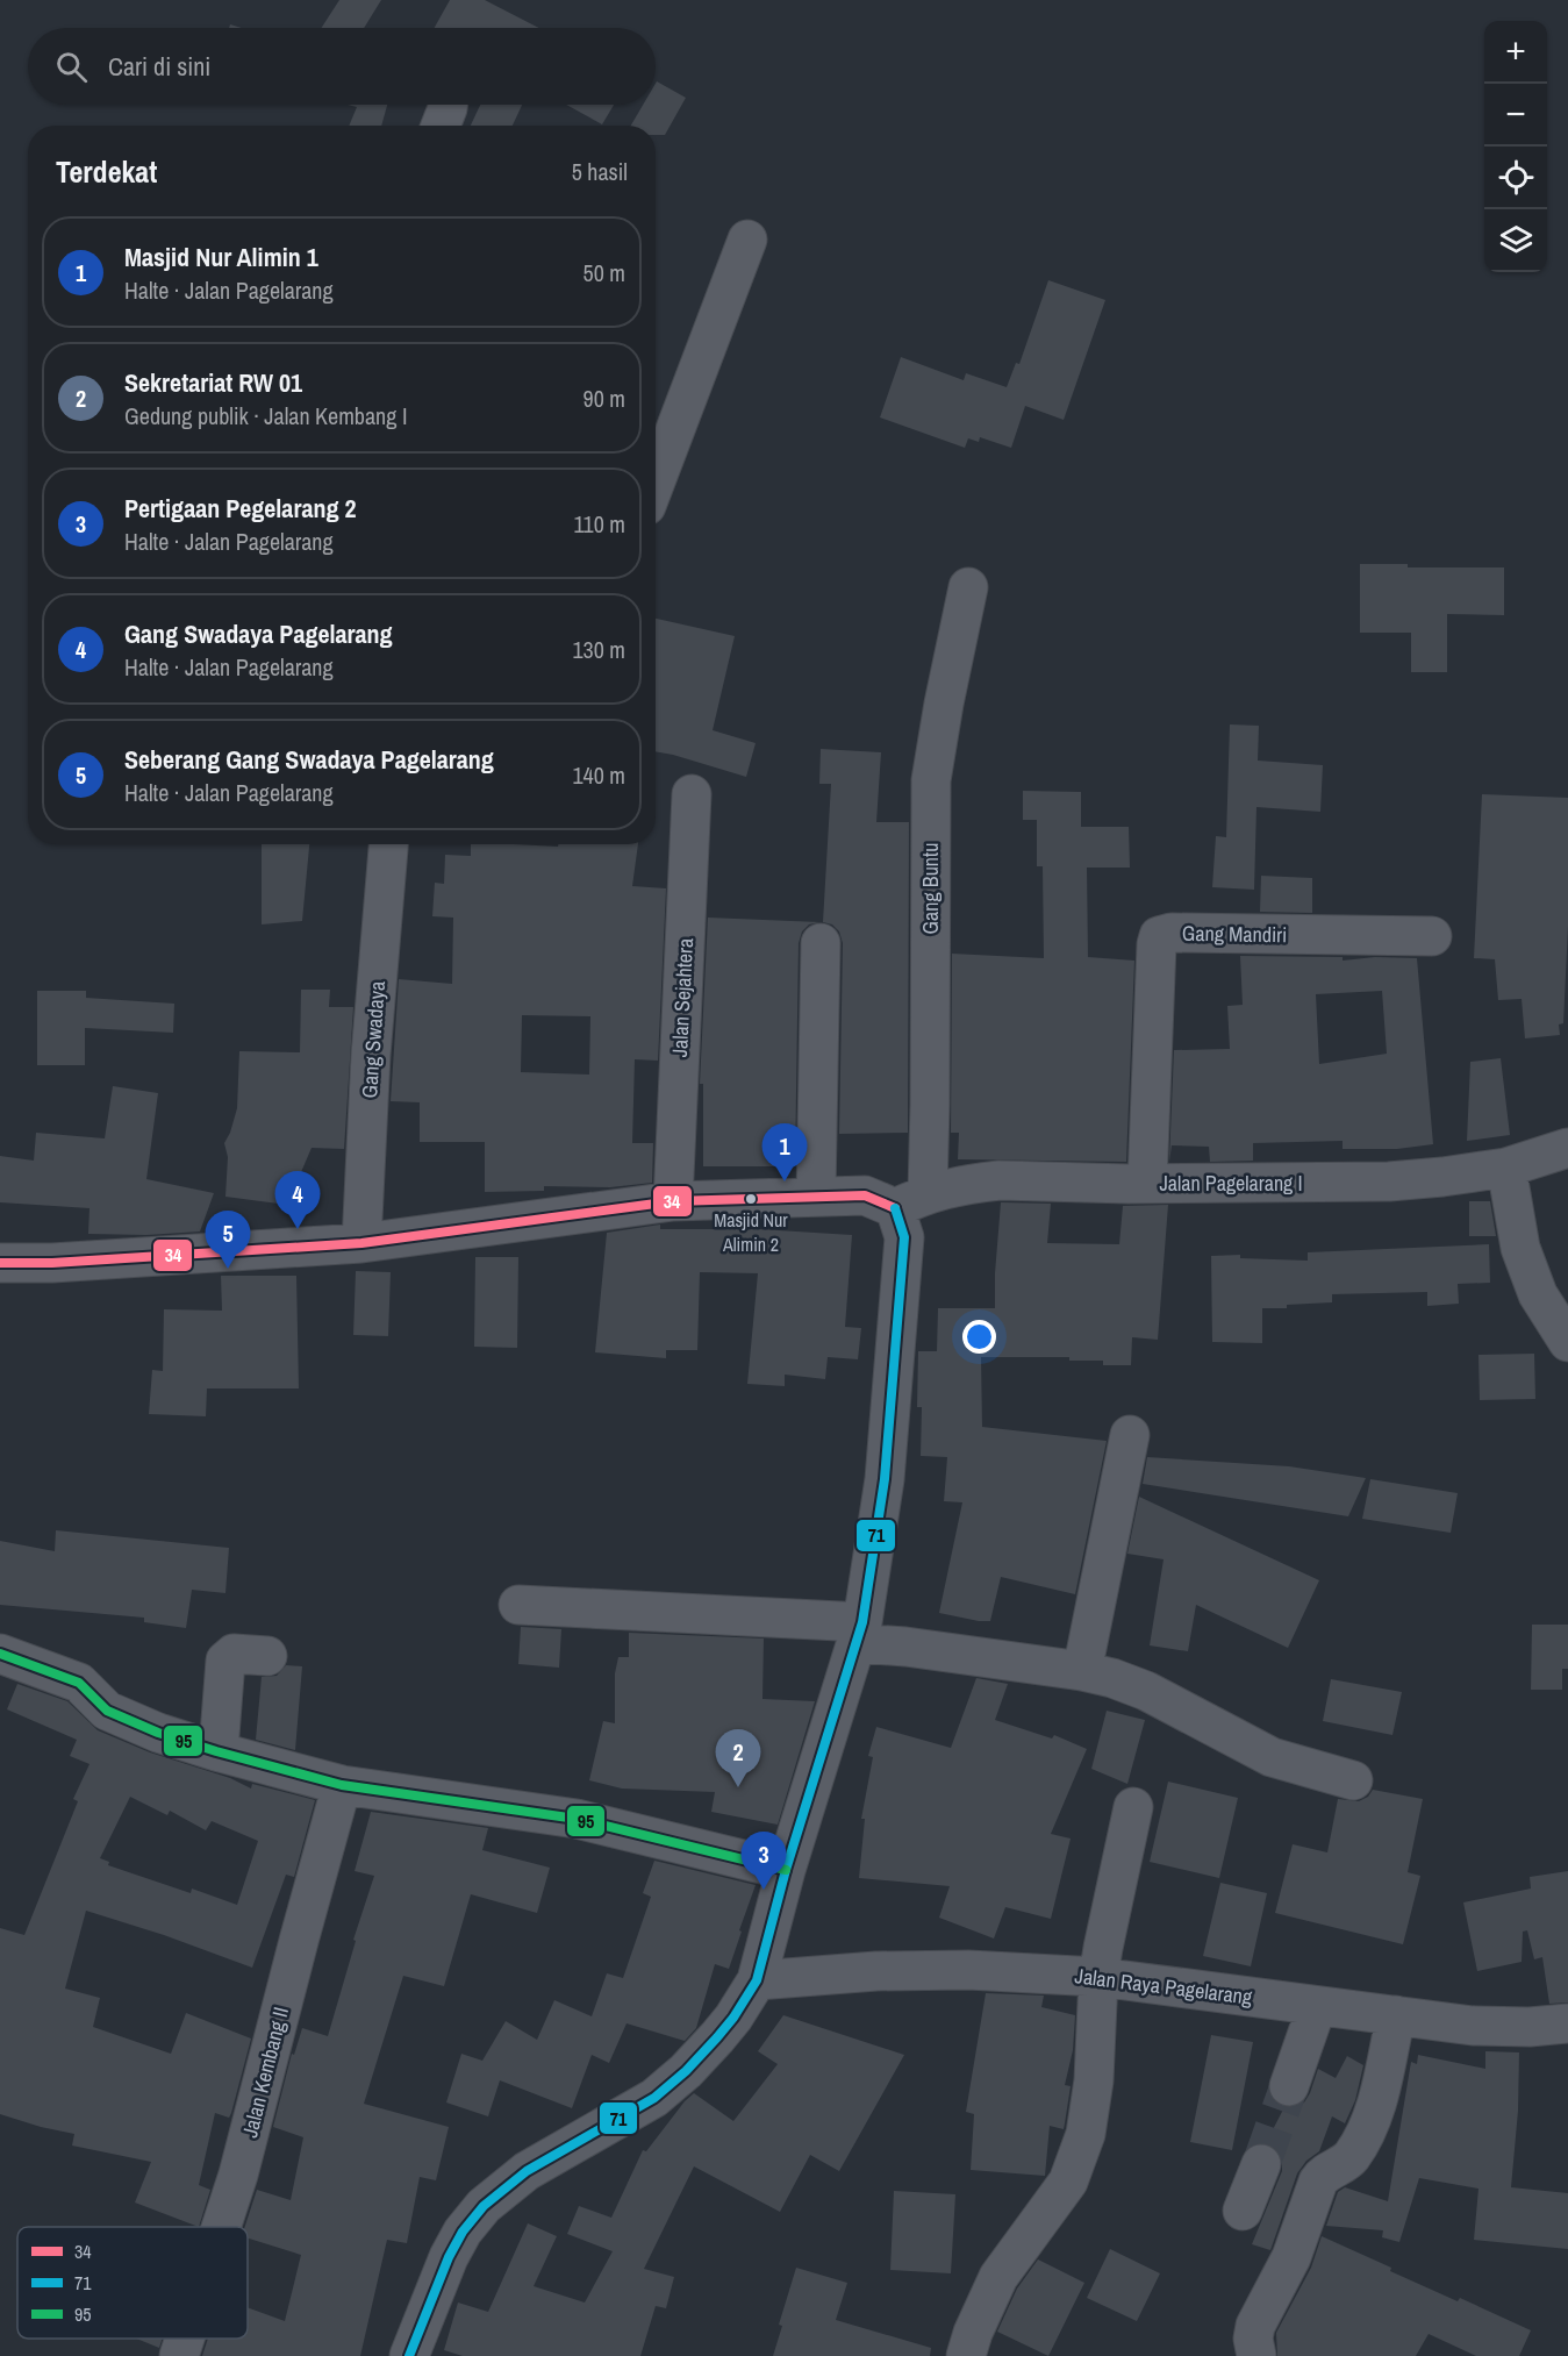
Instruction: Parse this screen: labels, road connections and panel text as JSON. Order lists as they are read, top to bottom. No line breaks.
{"streets":{"street":["Gang Buntu","Gang Mandiri","Jalan Sejahtera","Gang Swadaya","Jalan Pagelarang I","Jalan Raya Pagelarang","Jalan Kembang II"]},"crossings":[["Gang Buntu","Jalan Pagelarang I"],["Gang Buntu","Jalan Raya Pagelarang"],["Gang Mandiri","Jalan Pagelarang I"]],"places":["Masjid Nur Alimin 2"],"lines":["transit line 34","transit line 71","transit line 95"],"legend":["34","71","95"],"page":{"map_buttons":["+","−"],"search":"Cari di sini","heading":["Terdekat","5 hasil"],"list":[{"mark":"1","name":"Masjid Nur Alimin 1","note":"Halte · Jalan Pagelarang","value":"50 m"},{"mark":"2","name":"Sekretariat RW 01","note":"Gedung publik · Jalan Kembang I","value":"90 m"},{"mark":"3","name":"Pertigaan Pegelarang 2","note":"Halte · Jalan Pagelarang","value":"110 m"},{"mark":"4","name":"Gang Swadaya Pagelarang","note":"Halte · Jalan Pagelarang","value":"130 m"},{"mark":"5","name":"Seberang Gang Swadaya Pagelarang","note":"Halte · Jalan Pagelarang","value":"140 m"}],"pins":["1","4","5","2","3"]}}
